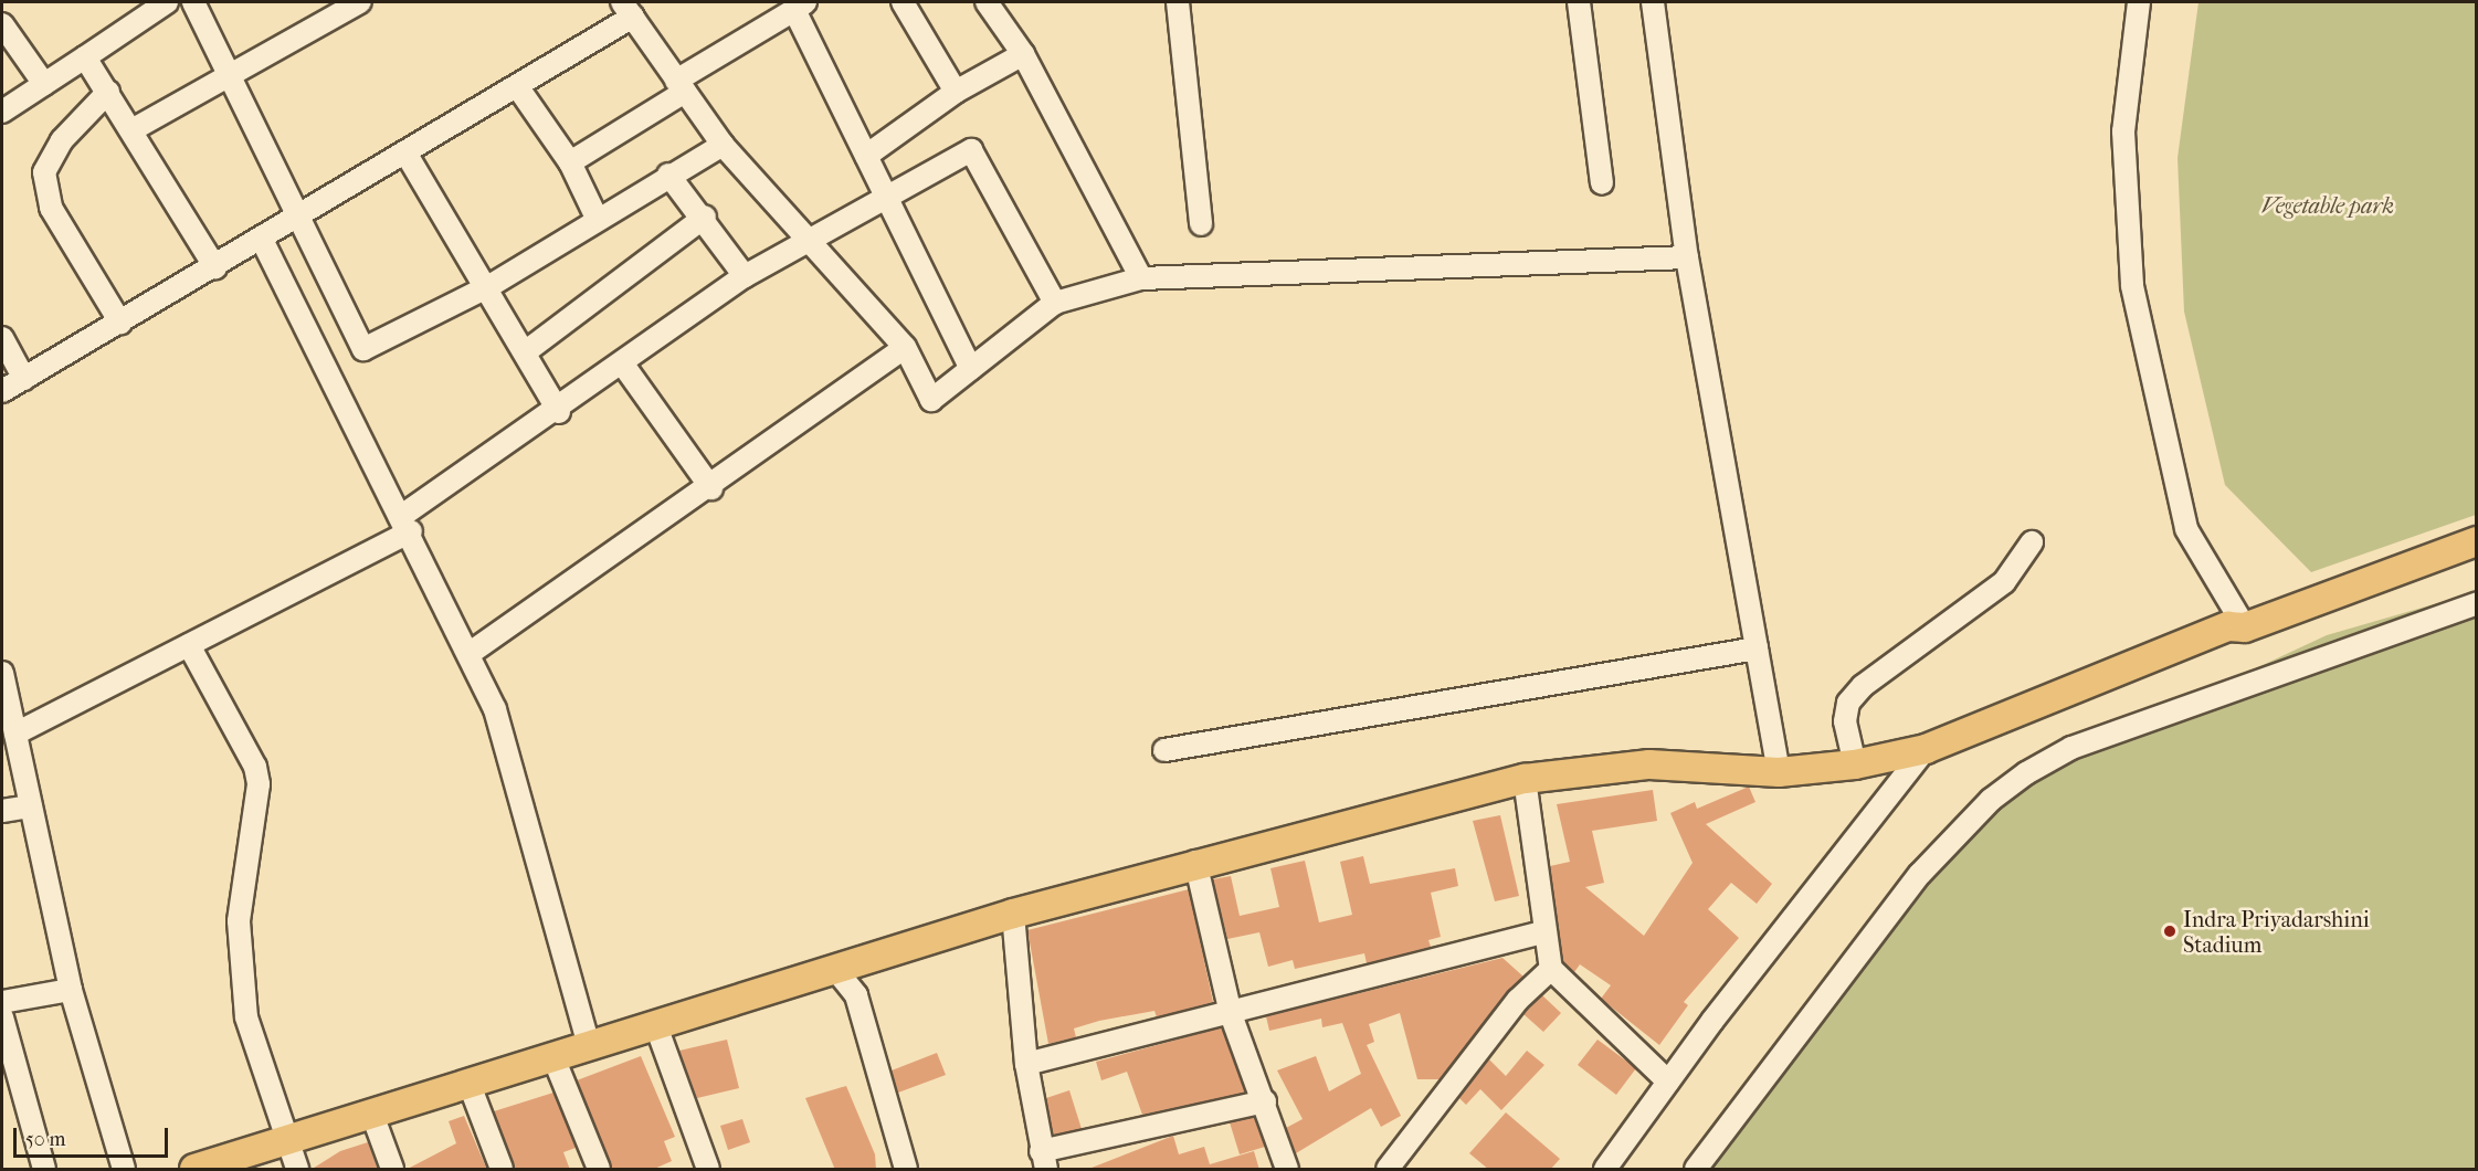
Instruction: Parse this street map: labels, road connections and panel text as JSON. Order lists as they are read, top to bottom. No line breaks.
{"parks":["Vegetable park"],"places":["Indra Priyadarshini Stadium"],"scale_bar":"50 m"}
